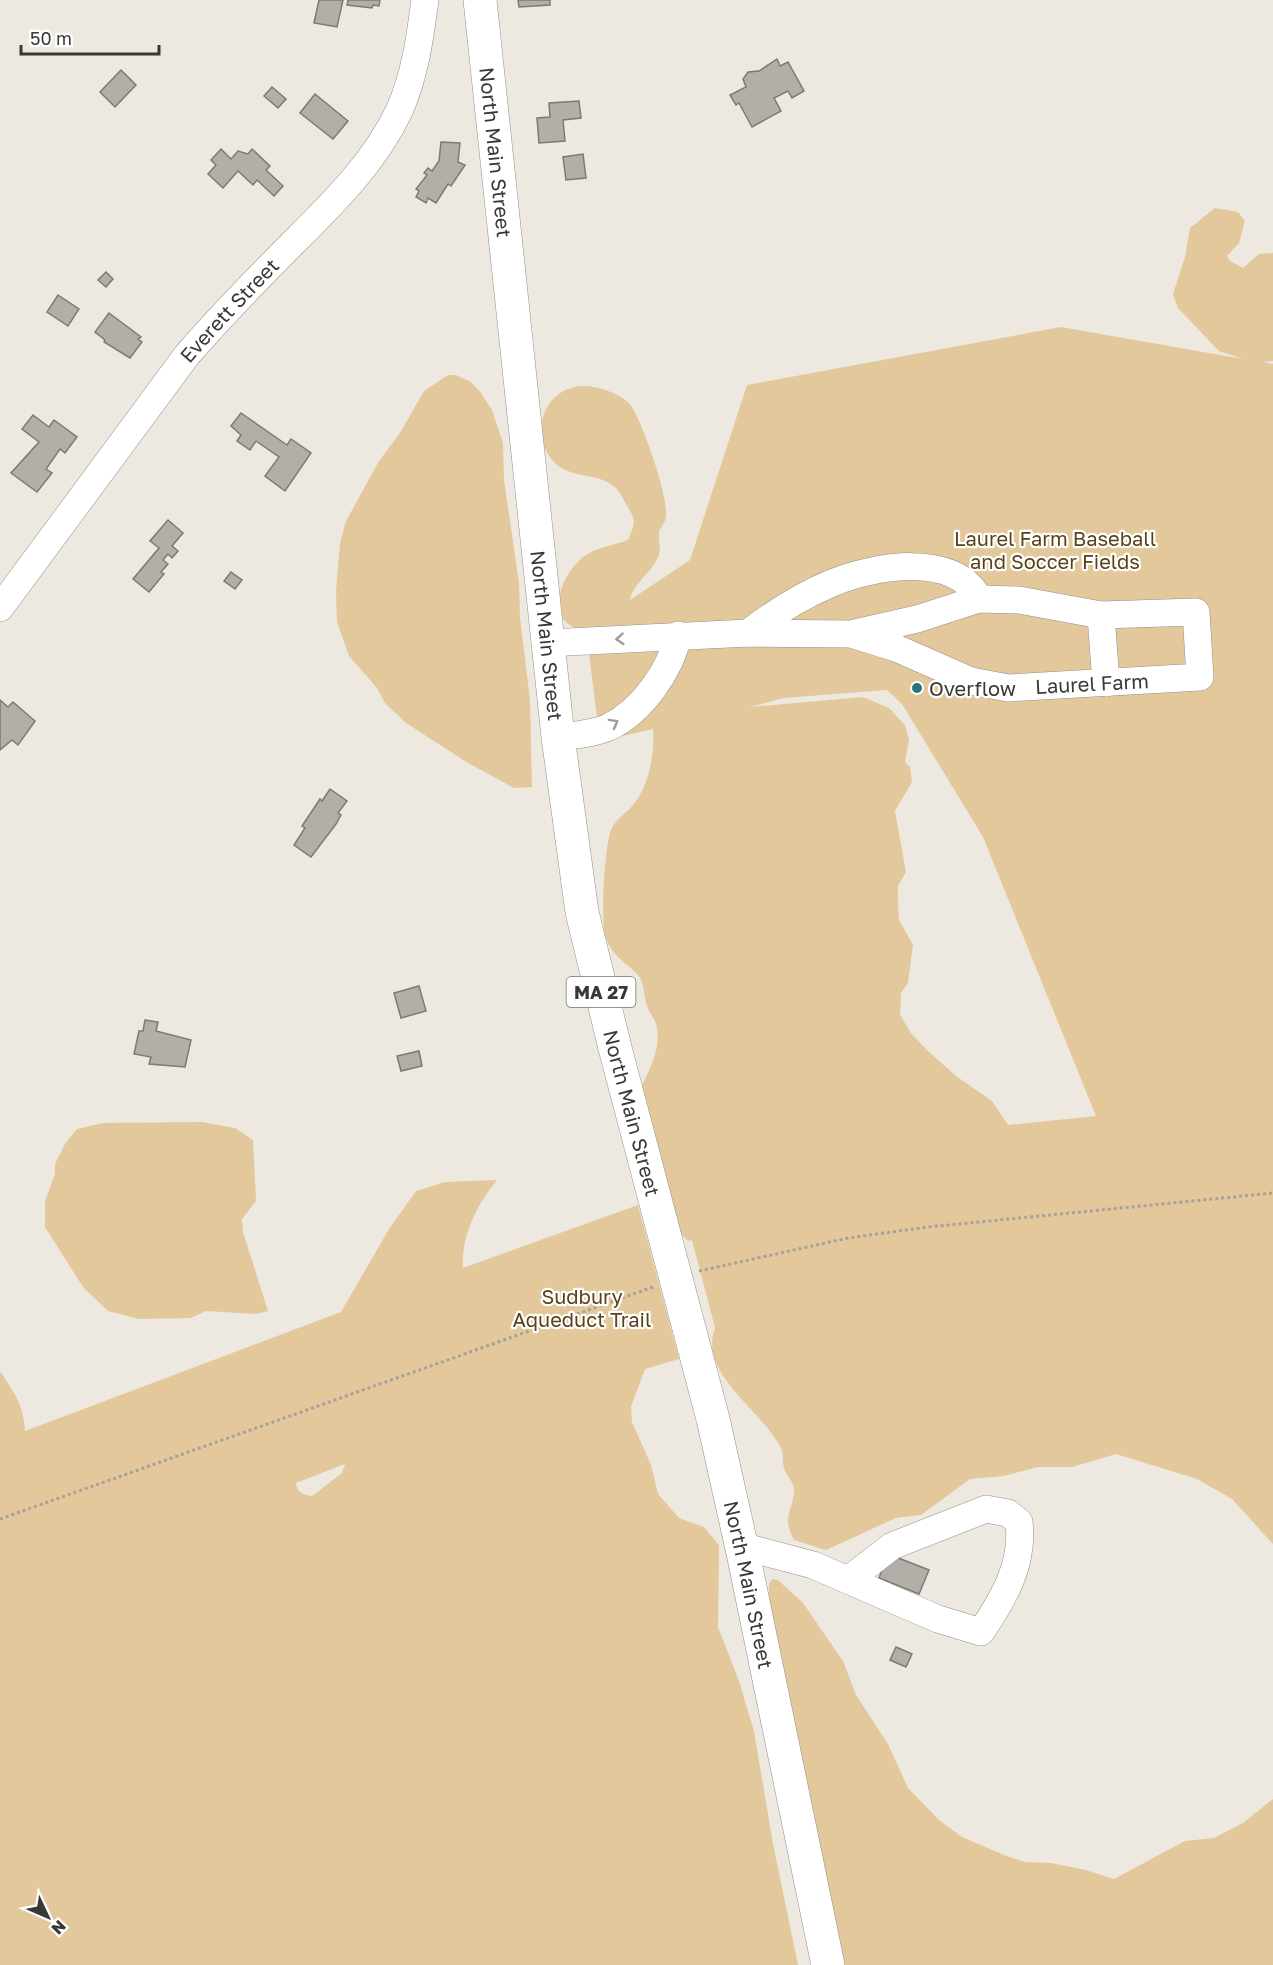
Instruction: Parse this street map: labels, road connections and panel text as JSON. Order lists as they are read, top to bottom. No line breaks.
{"streets":{"main road":["North Main Street","MA 27"],"street":["Everett Street","Laurel Farm"]},"crossings":[["North Main Street","Laurel Farm"]],"parks":["Laurel Farm Baseball and Soccer Fields","Sudbury Aqueduct Trail"],"places":["Overflow"],"scale_bar":"50 m","north":"bottom right"}
